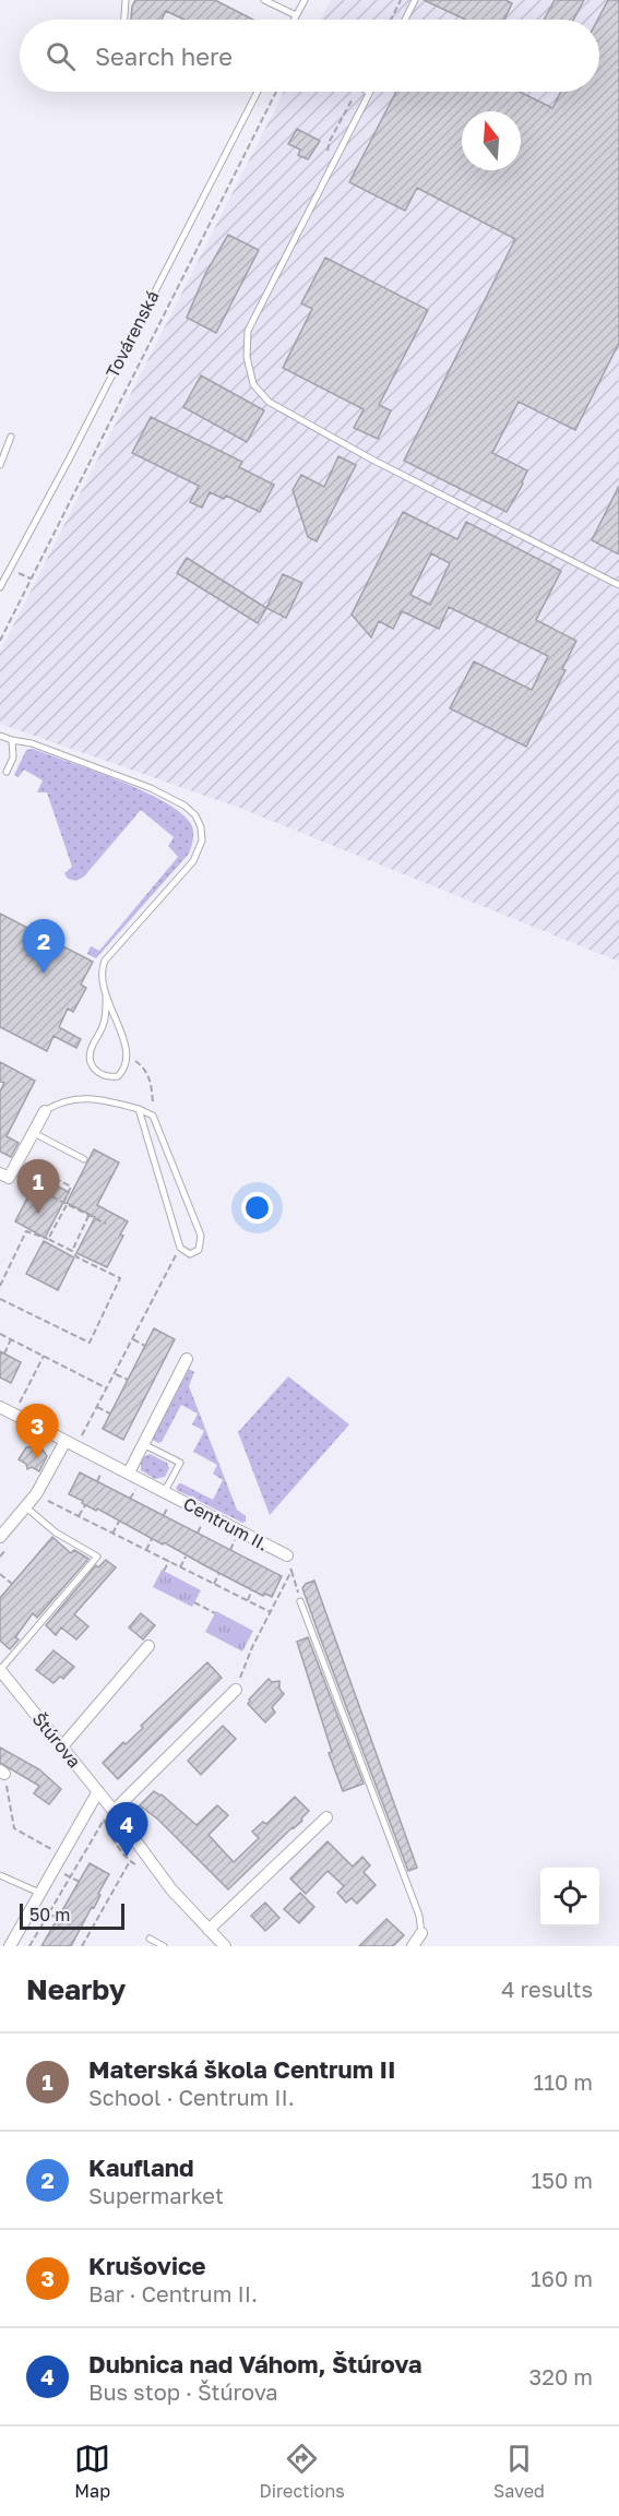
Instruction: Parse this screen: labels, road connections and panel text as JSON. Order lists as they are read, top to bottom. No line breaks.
{"streets":{"street":["Centrum II.","Štúrova"],"lane":["Továrenská"]},"scale_bar":"50 m","north":"top","page":{"search":"Search here","pins":["2","1","3","4"],"scale":"50 m","heading":["Nearby","4 results"],"list":[{"mark":"1","name":"Materská škola Centrum II","note":"School · Centrum II.","value":"110 m"},{"mark":"2","name":"Kaufland","note":"Supermarket","value":"150 m"},{"mark":"3","name":"Krušovice","note":"Bar · Centrum II.","value":"160 m"},{"mark":"4","name":"Dubnica nad Váhom, Štúrova","note":"Bus stop · Štúrova","value":"320 m"}],"nav":["Map","Directions","Saved"]}}
